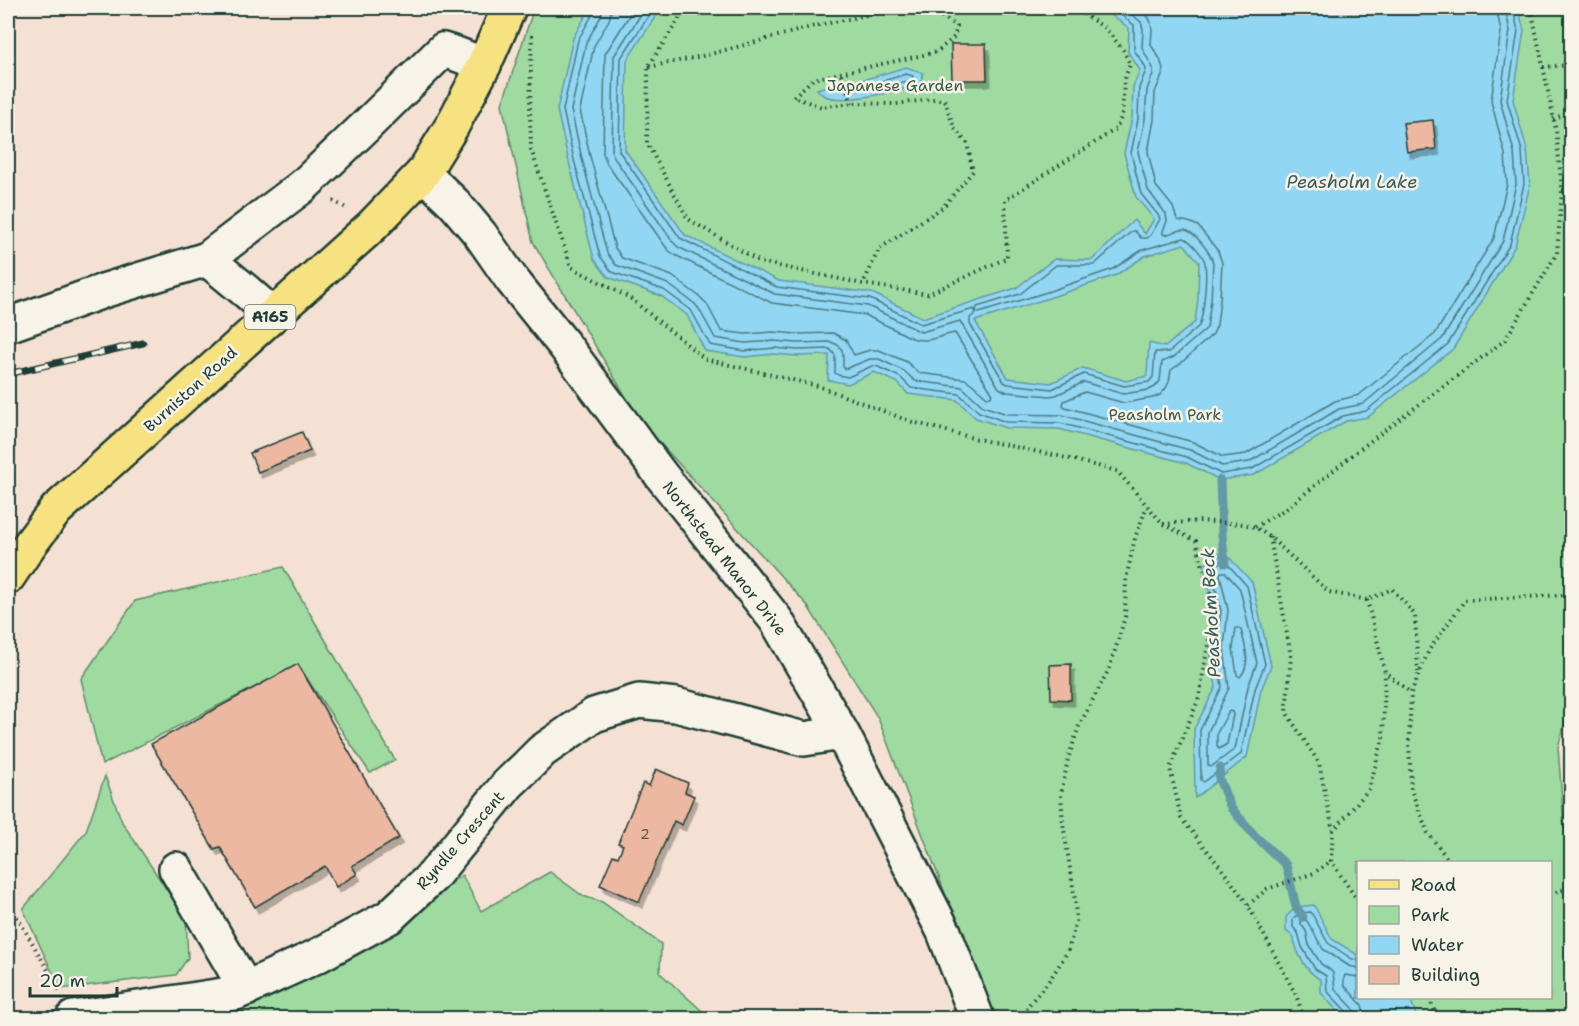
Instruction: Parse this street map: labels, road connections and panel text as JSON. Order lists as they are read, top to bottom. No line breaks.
{"streets":{"main road":["A165","Burniston Road"],"street":["Northstead Manor Drive","Ryndle Crescent"]},"crossings":[["Burniston Road","Northstead Manor Drive"],["Northstead Manor Drive","Ryndle Crescent"]],"water":["Peasholm Lake","Peasholm Beck"],"parks":["Japanese Garden","Peasholm Park"],"house_numbers":["2"],"legend":["Road","Park","Water","Building"],"scale_bar":"20 m"}
